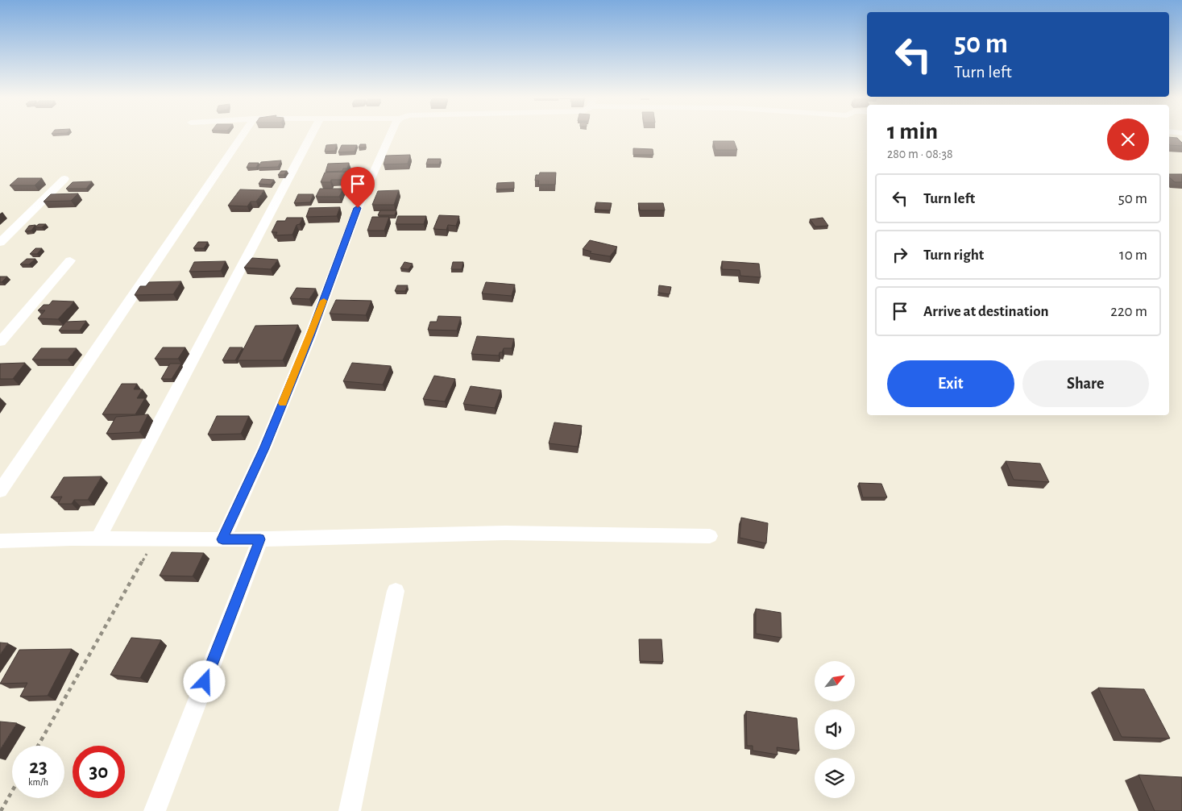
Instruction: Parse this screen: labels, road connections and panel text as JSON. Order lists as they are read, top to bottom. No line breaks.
{"north":"top right","page":{"turn":["50 m","Turn left"],"heading":["1 min","280 m · 08:38"],"list":[{"name":"Turn left","value":"50 m"},{"name":"Turn right","value":"10 m"},{"name":"Arrive at destination","value":"220 m"}],"buttons":["Exit","Share"],"speed":"23 km/h","limit":"30"}}
